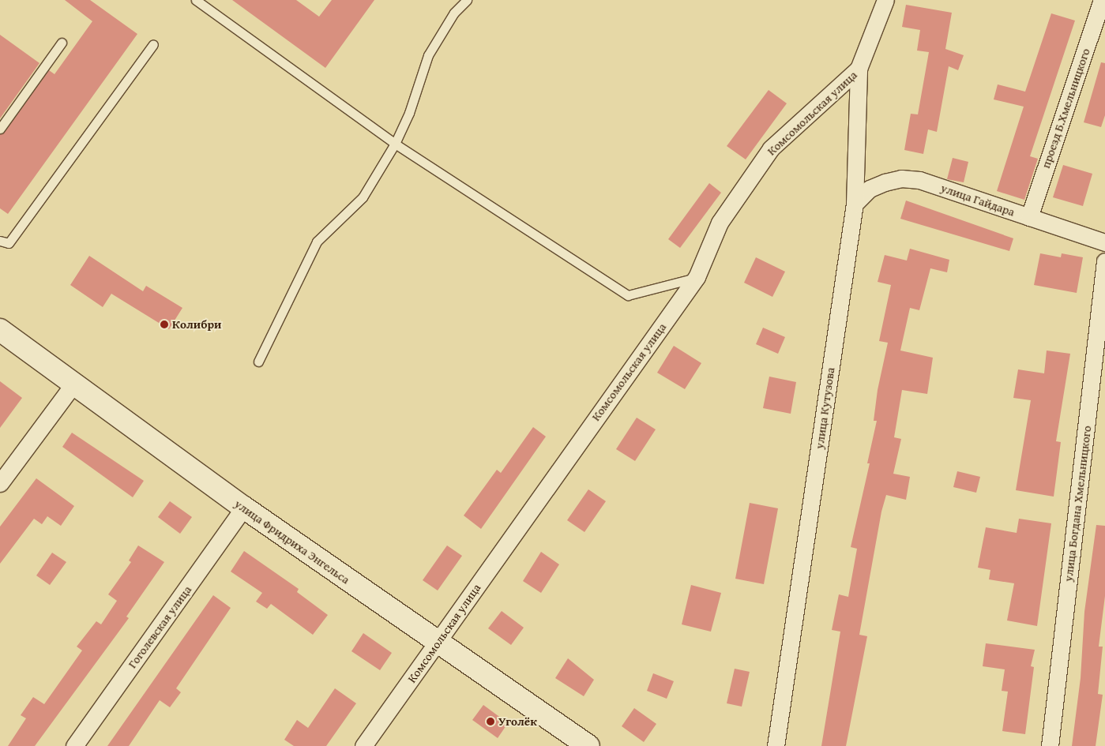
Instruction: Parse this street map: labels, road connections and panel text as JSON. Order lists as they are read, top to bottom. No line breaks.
{"streets":{"main road":["улица Фридриха Энгельса"],"street":["проезд Б.Хмельницкого","Комсомольская улица","улица Гайдара","улица Кутузова","улица Богдана Хмельницкого","Гоголевская улица"]},"crossings":[["проезд Б.Хмельницкого","улица Гайдара"],["Комсомольская улица","улица Кутузова"],["Комсомольская улица","улица Фридриха Энгельса"],["улица Гайдара","улица Кутузова"],["улица Фридриха Энгельса","Гоголевская улица"]],"places":["Колибри","Уголёк"]}
